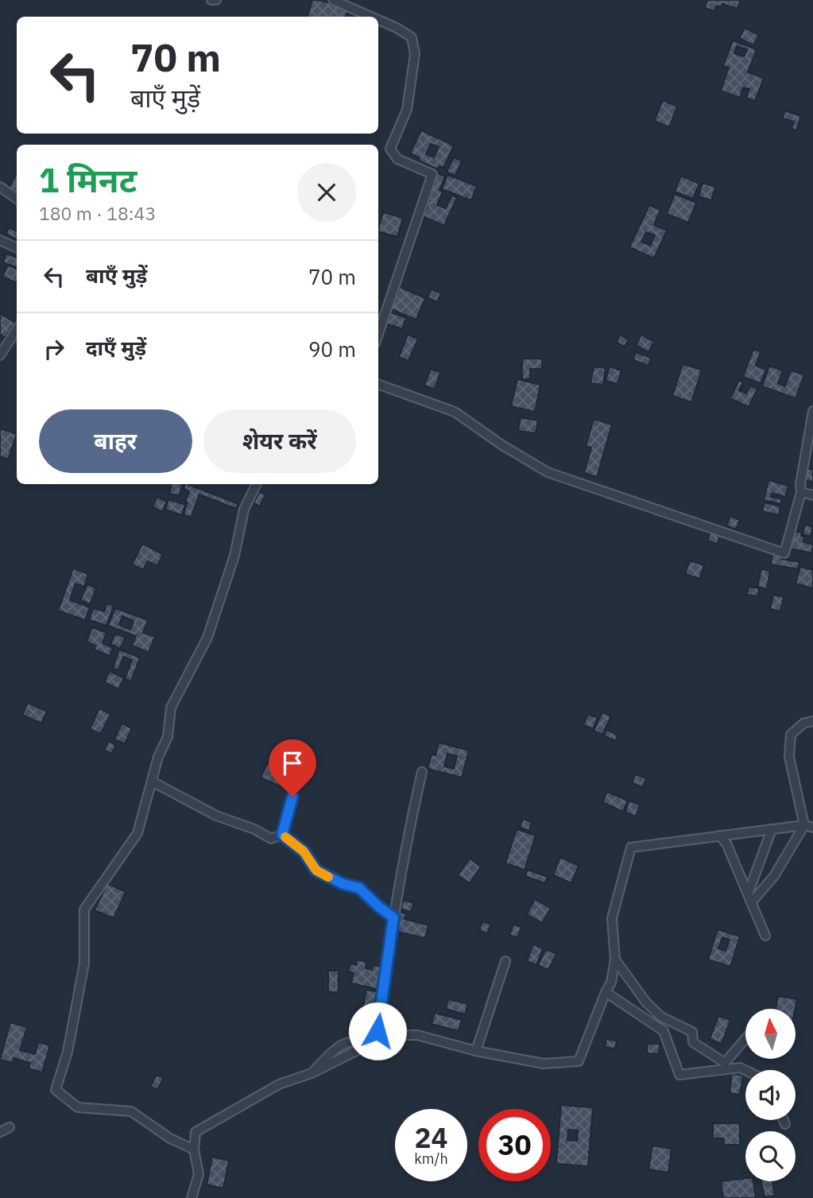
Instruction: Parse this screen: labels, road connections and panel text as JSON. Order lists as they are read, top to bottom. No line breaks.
{"north":"top","page":{"turn":["70 m","बाएँ मुड़ें"],"heading":["1 मिनट","180 m · 18:43"],"list":[{"name":"बाएँ मुड़ें","value":"70 m"},{"name":"दाएँ मुड़ें","value":"90 m"}],"buttons":["बाहर","शेयर करें"],"speed":"24 km/h","limit":"30"}}
